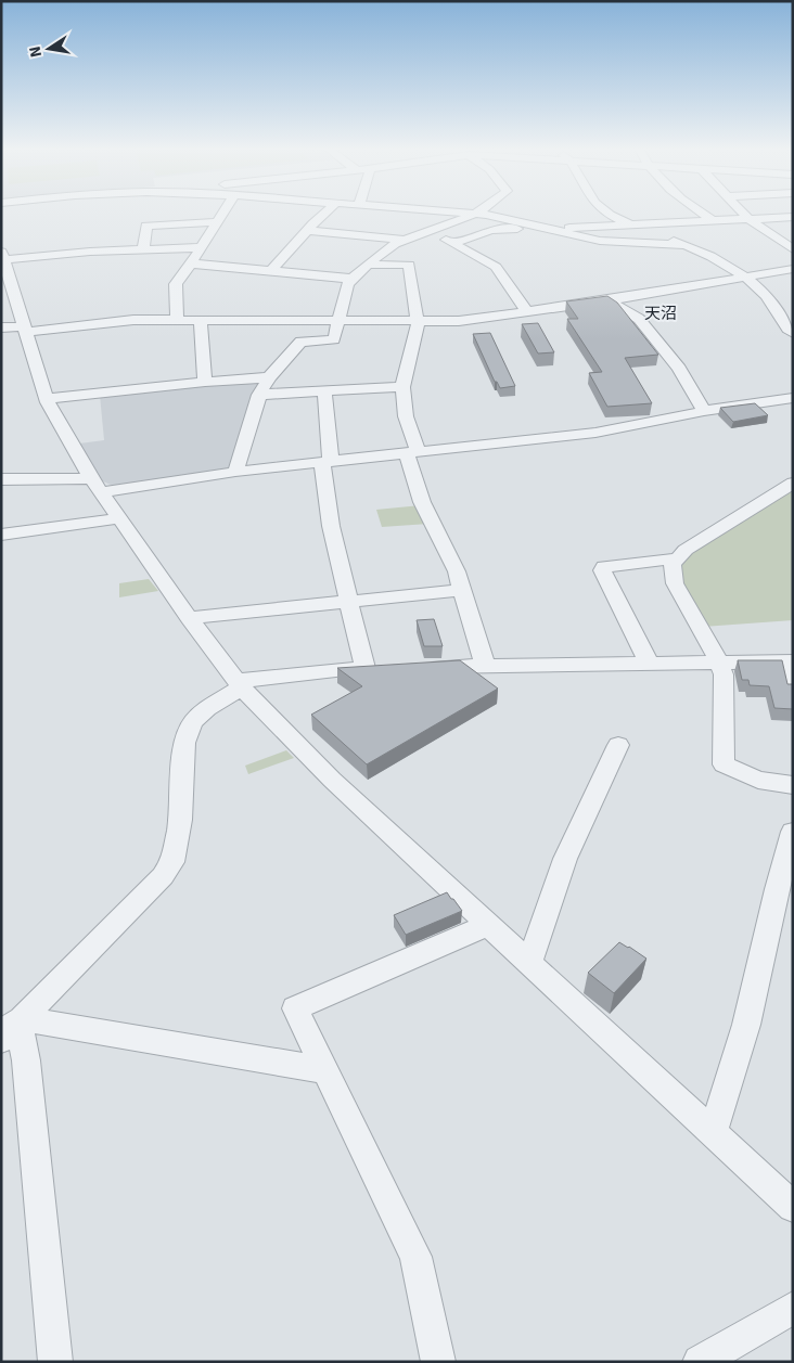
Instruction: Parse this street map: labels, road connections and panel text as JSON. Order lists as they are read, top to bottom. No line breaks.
{"districts":["天沼"],"north":"left"}
